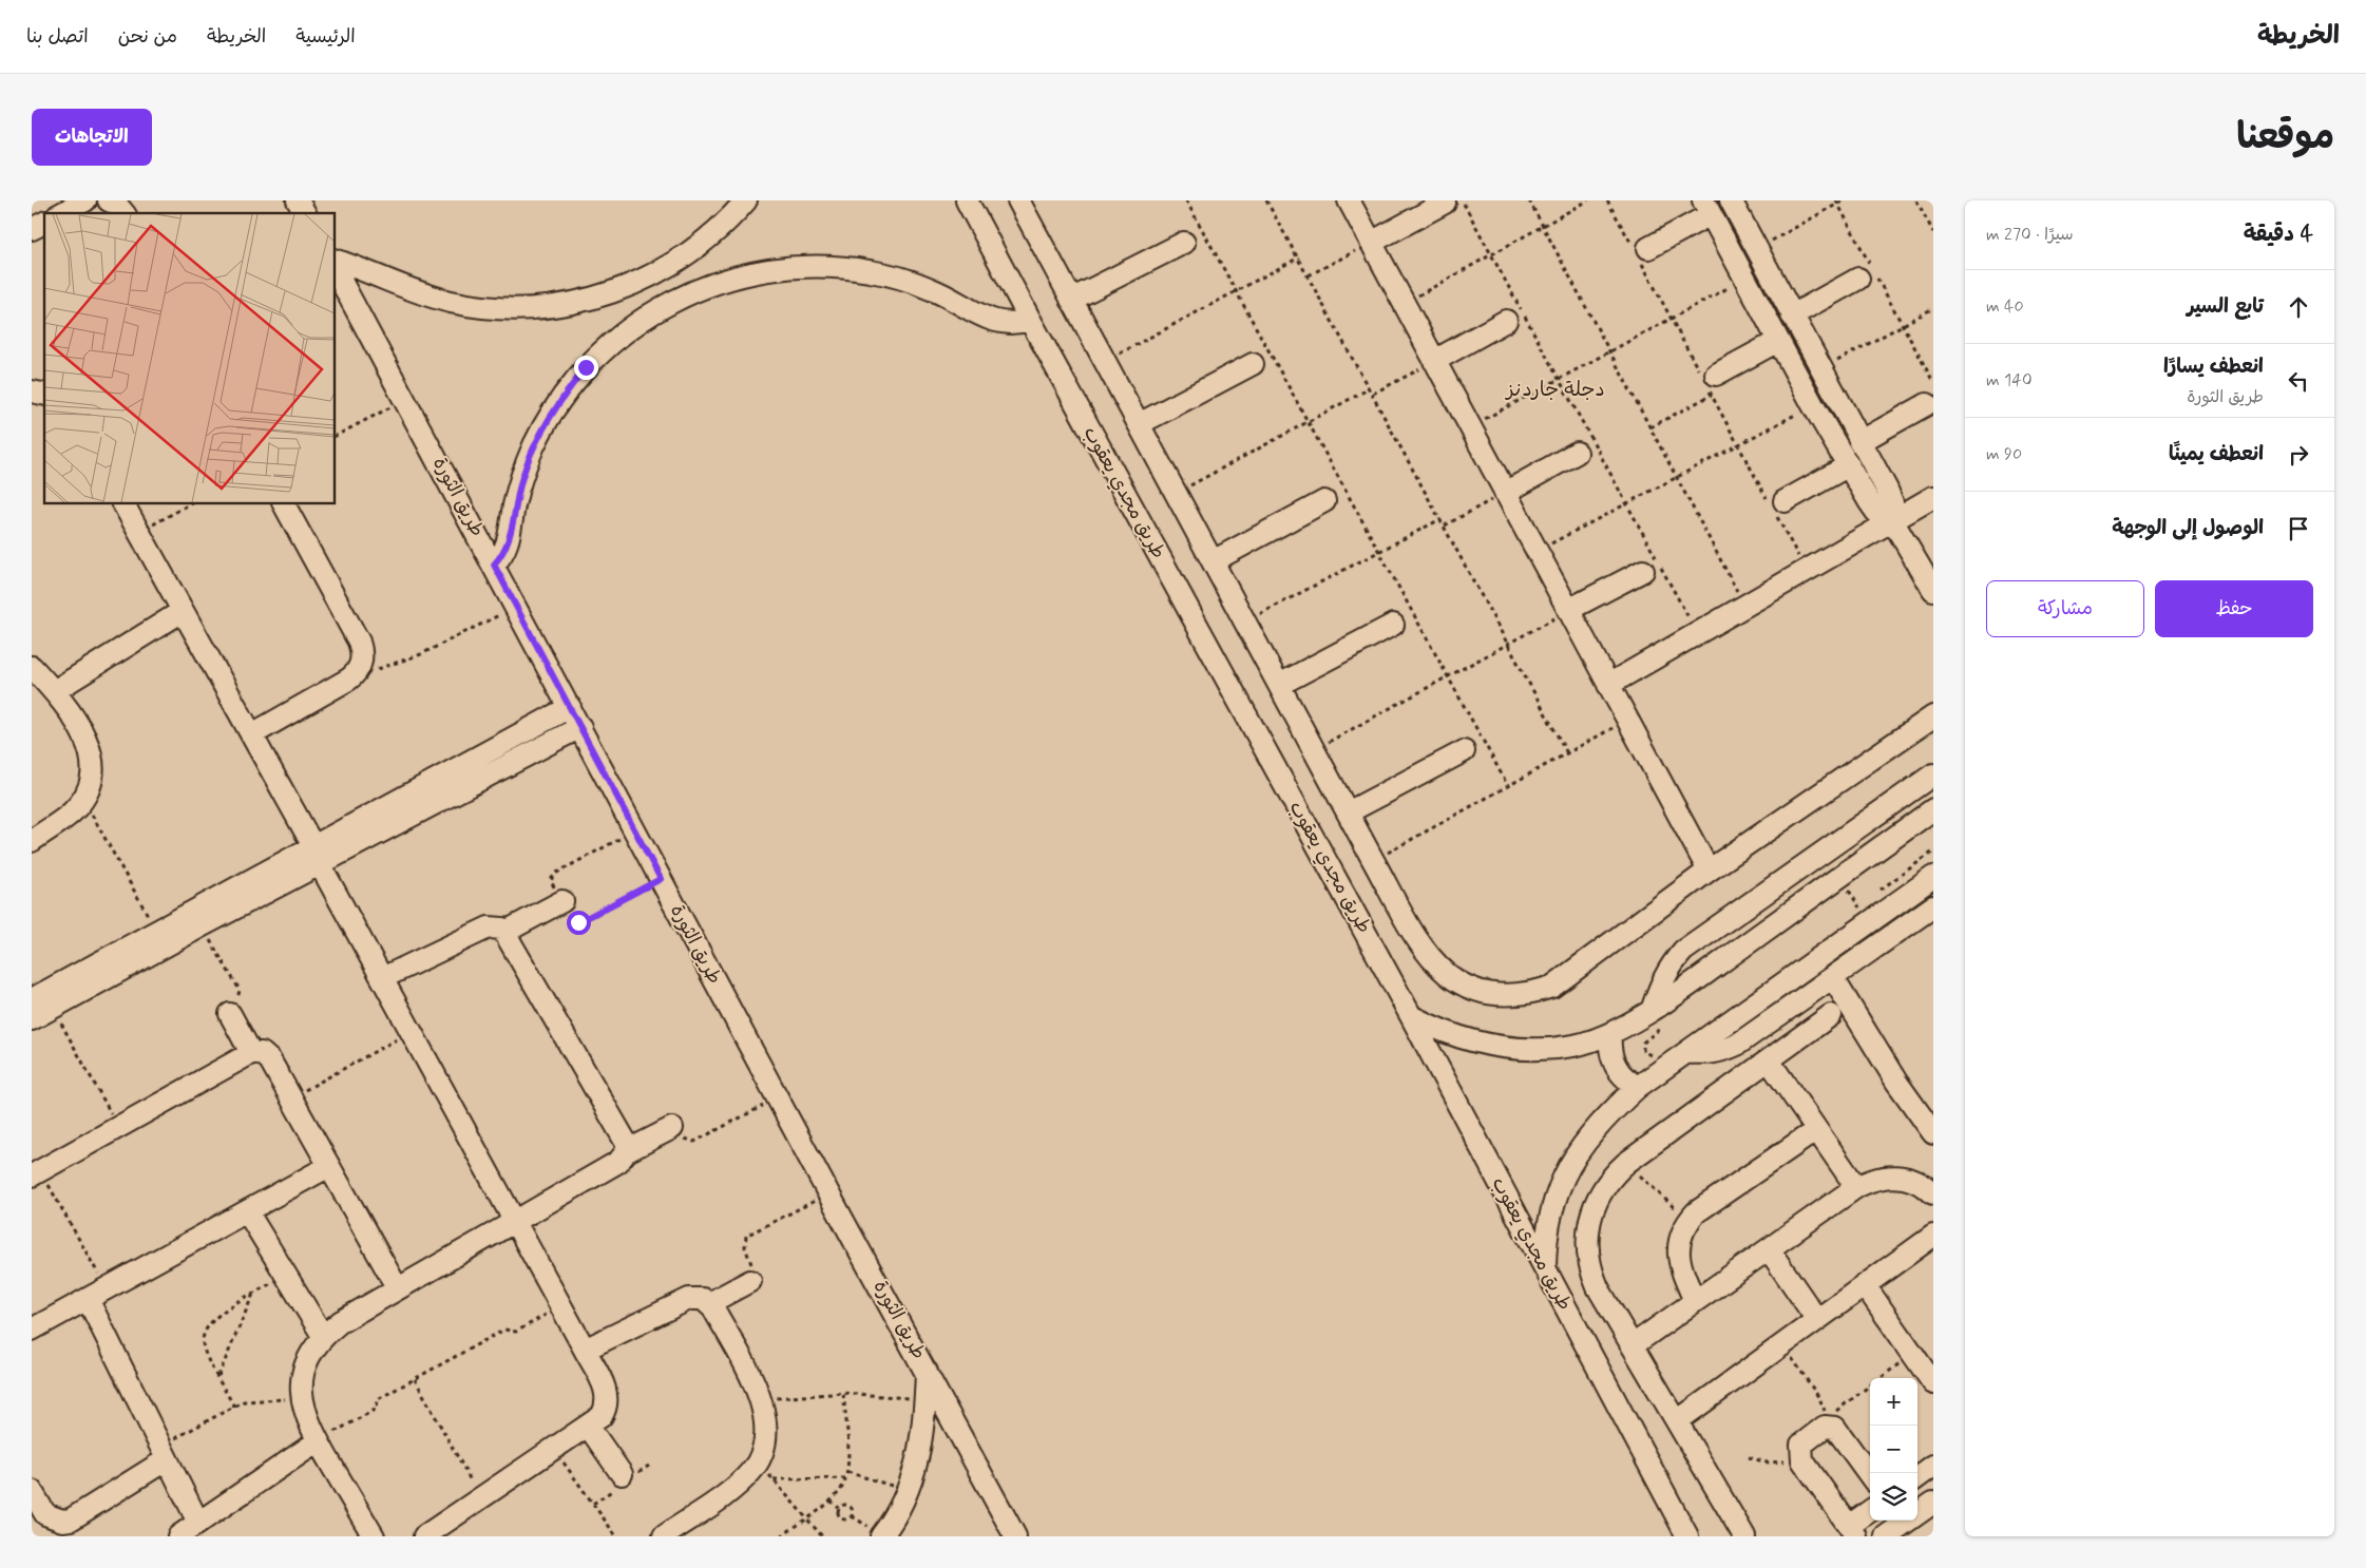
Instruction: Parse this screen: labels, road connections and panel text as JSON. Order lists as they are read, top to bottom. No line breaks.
{"streets":{"street":["طريق مجدي يعقوب","طريق الثورة"]},"districts":["دجلة جاردنز"],"page":{"header":"الخريطة","nav":["الرئيسية","الخريطة","من نحن","اتصل بنا"],"title":"موقعنا","buttons":["الاتجاهات",["حفظ","مشاركة"]],"heading":["4 دقيقة","سيرًا · 270 m"],"list":[["تابع السير","40 m"],["انعطف يسارًا","طريق الثورة","140 m"],["انعطف يمينًا","90 m"],"الوصول إلى الوجهة"],"map_buttons":["+","−"]}}
